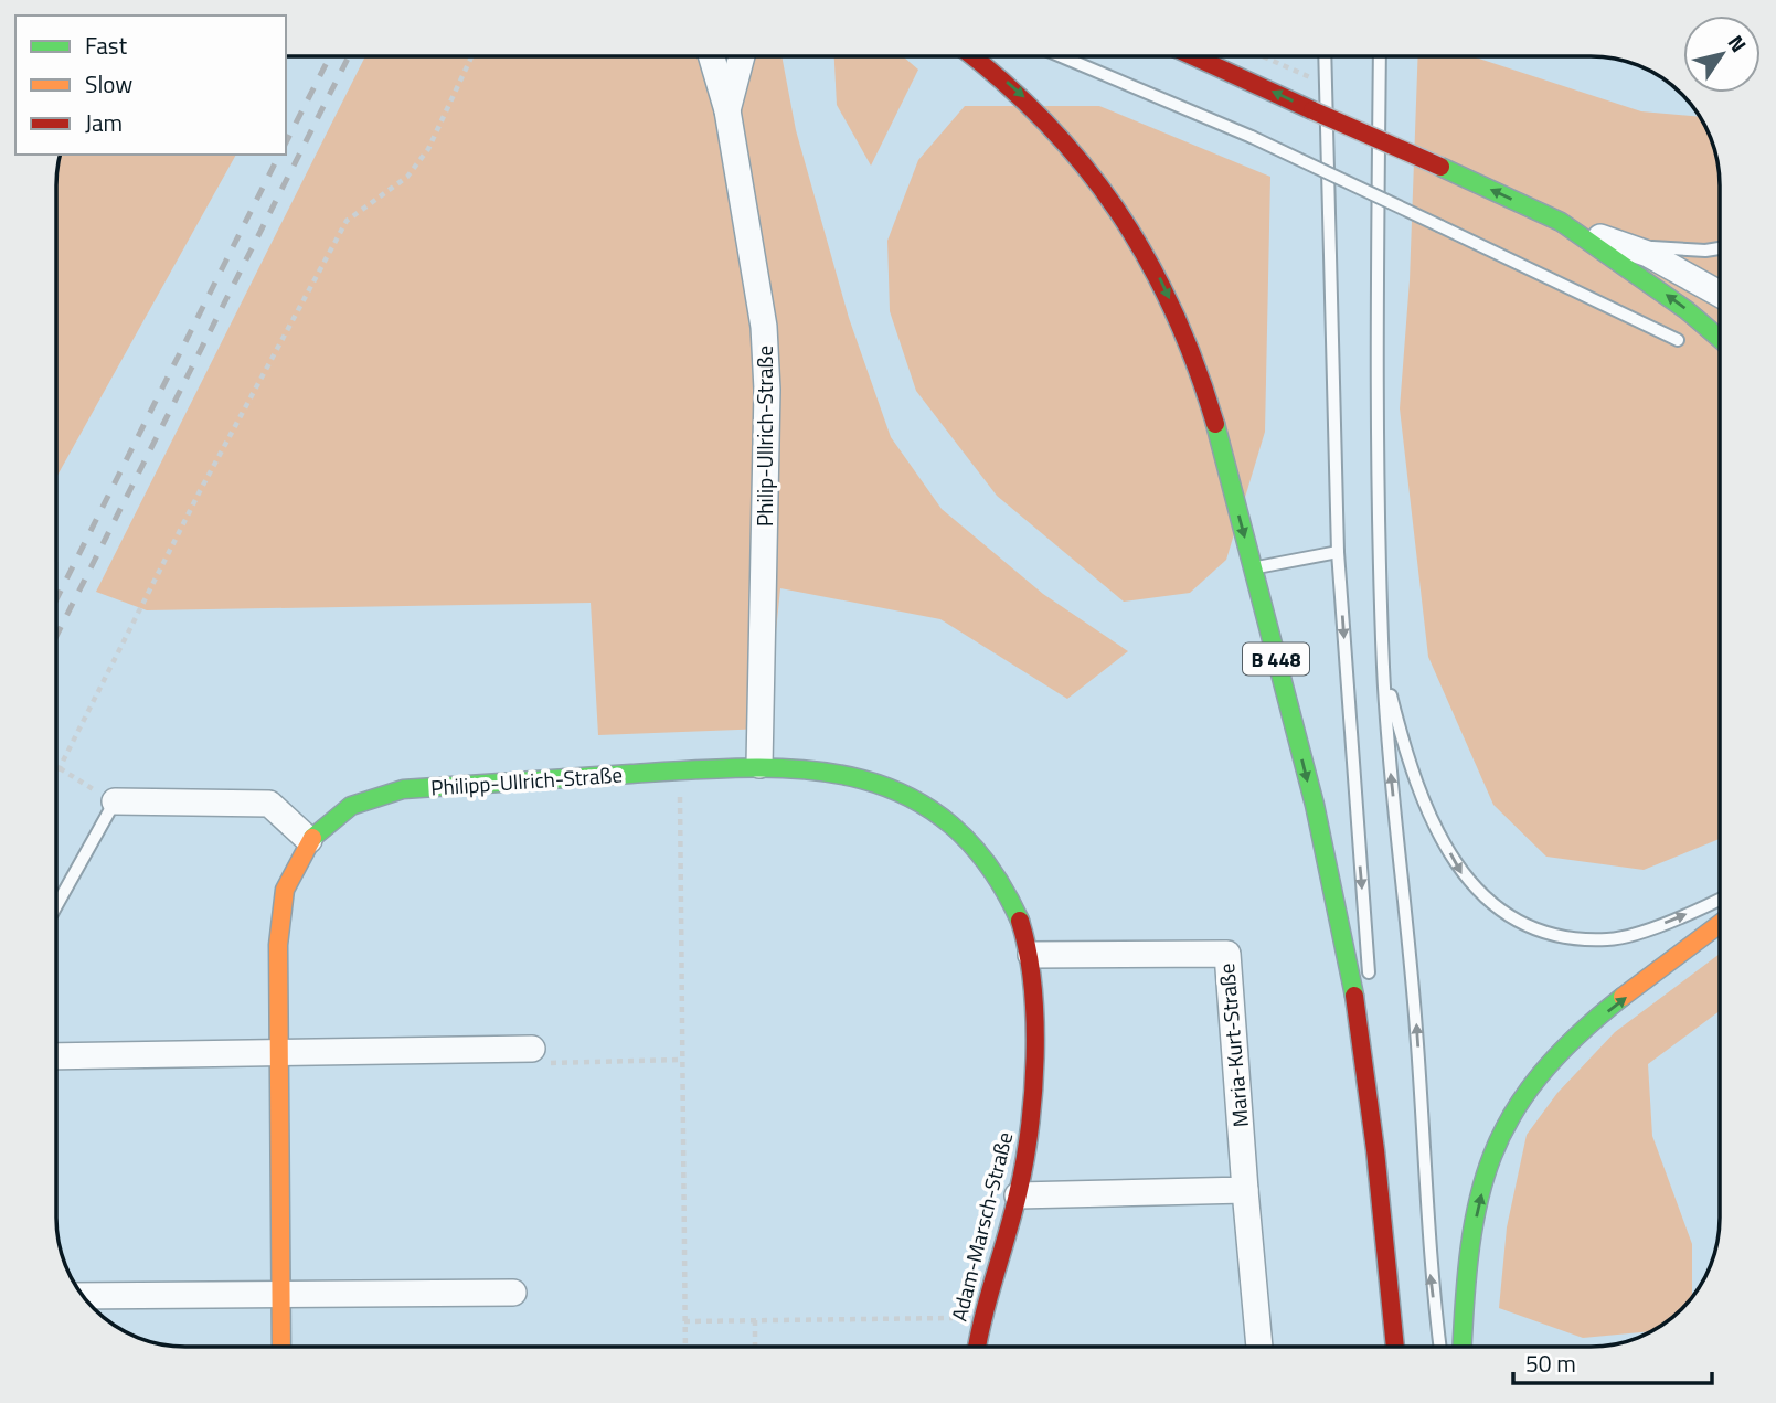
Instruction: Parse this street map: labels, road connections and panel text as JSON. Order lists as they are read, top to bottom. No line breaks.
{"streets":{"main road":["B 448","Philipp-Ullrich-Straße","Adam-Marsch-Straße"],"street":["Philip-Ullrich-Straße","Maria-Kurt-Straße"]},"crossings":[["Philip-Ullrich-Straße","Philipp-Ullrich-Straße"],["Philip-Ullrich-Straße","Adam-Marsch-Straße"],["Philipp-Ullrich-Straße","Adam-Marsch-Straße"],["Maria-Kurt-Straße","Adam-Marsch-Straße"]],"legend":["Fast","Slow","Jam"],"scale_bar":"50 m","north":"top right"}
